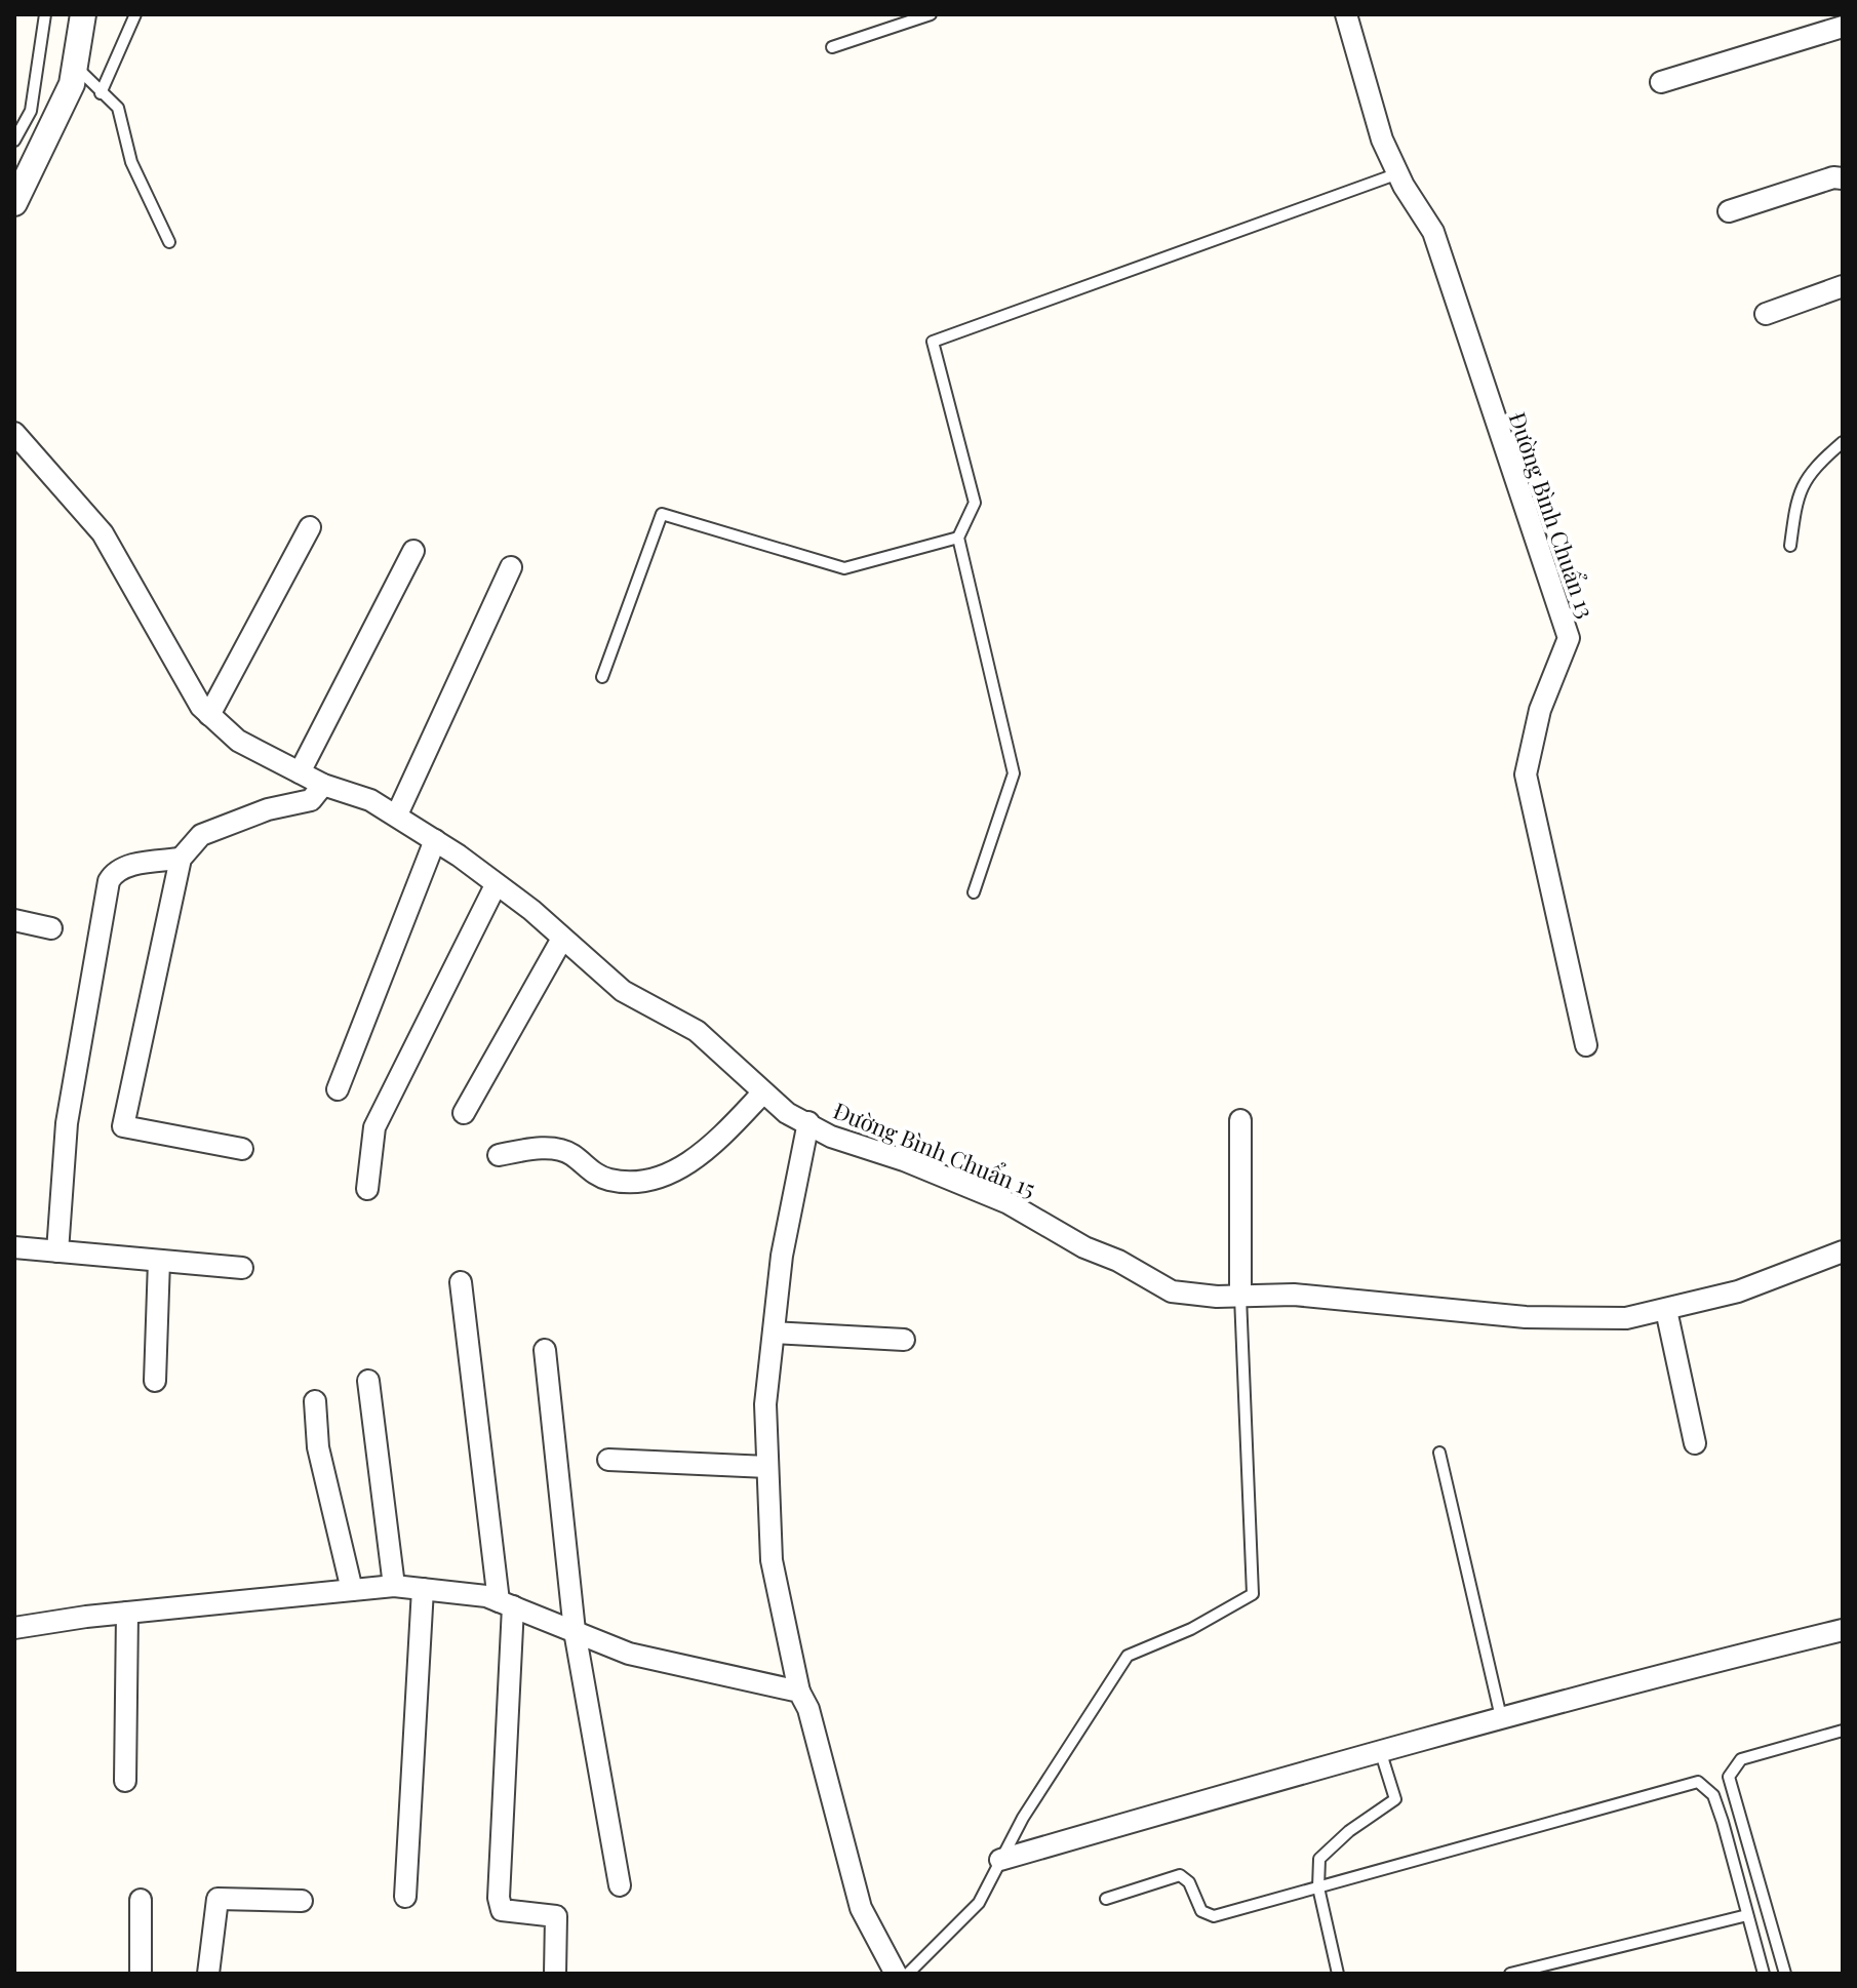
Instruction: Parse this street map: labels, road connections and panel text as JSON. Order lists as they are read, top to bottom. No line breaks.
{"streets":{"street":["Đường Bình Chuẩn 13","Đường Bình Chuẩn 15"]}}
